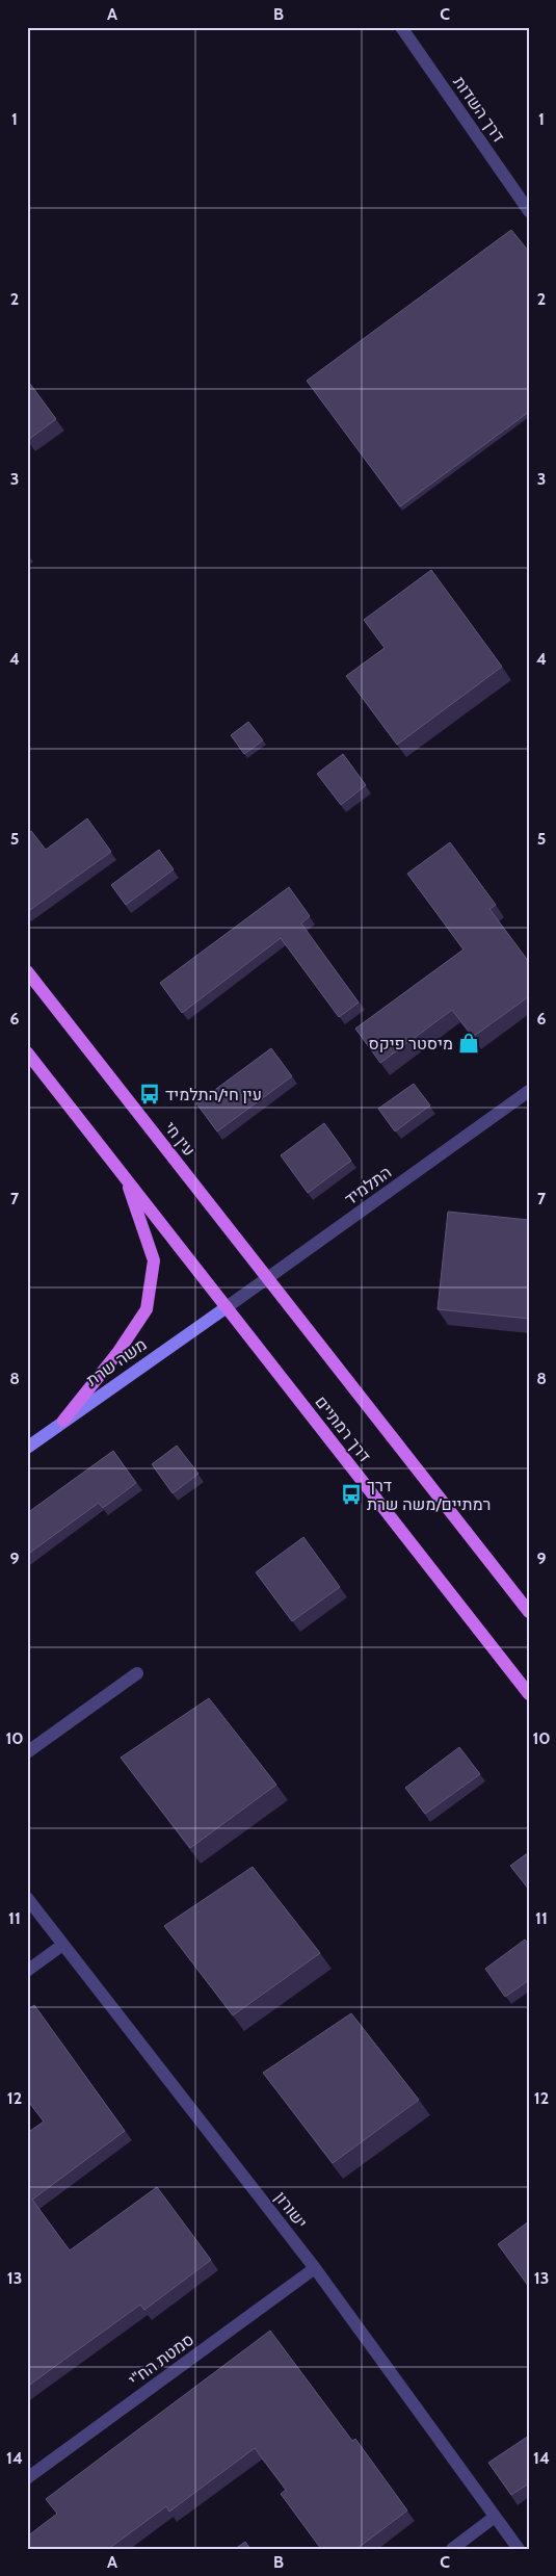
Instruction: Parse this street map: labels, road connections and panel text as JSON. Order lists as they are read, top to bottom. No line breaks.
{"streets":{"main road":["עין חי","דרך רמתיים"],"street":["דרך השדות","התלמיד","משה שרת","ישורון","סמטת הח\"י"]},"crossings":[["עין חי","התלמיד"],["עין חי","דרך רמתיים"],["התלמיד","משה שרת"],["התלמיד","דרך רמתיים"],["משה שרת","דרך רמתיים"],["ישורון","סמטת הח\"י"]],"places":{"shop":["מיסטר פיקס"],"bus stop":["עין חי/התלמיד","דרך רמתיים/משה שרת"]},"grid":{"columns":["A","B","C"],"rows":["1","2","3","4","5","6","7","8","9","10","11","12","13","14"]}}
